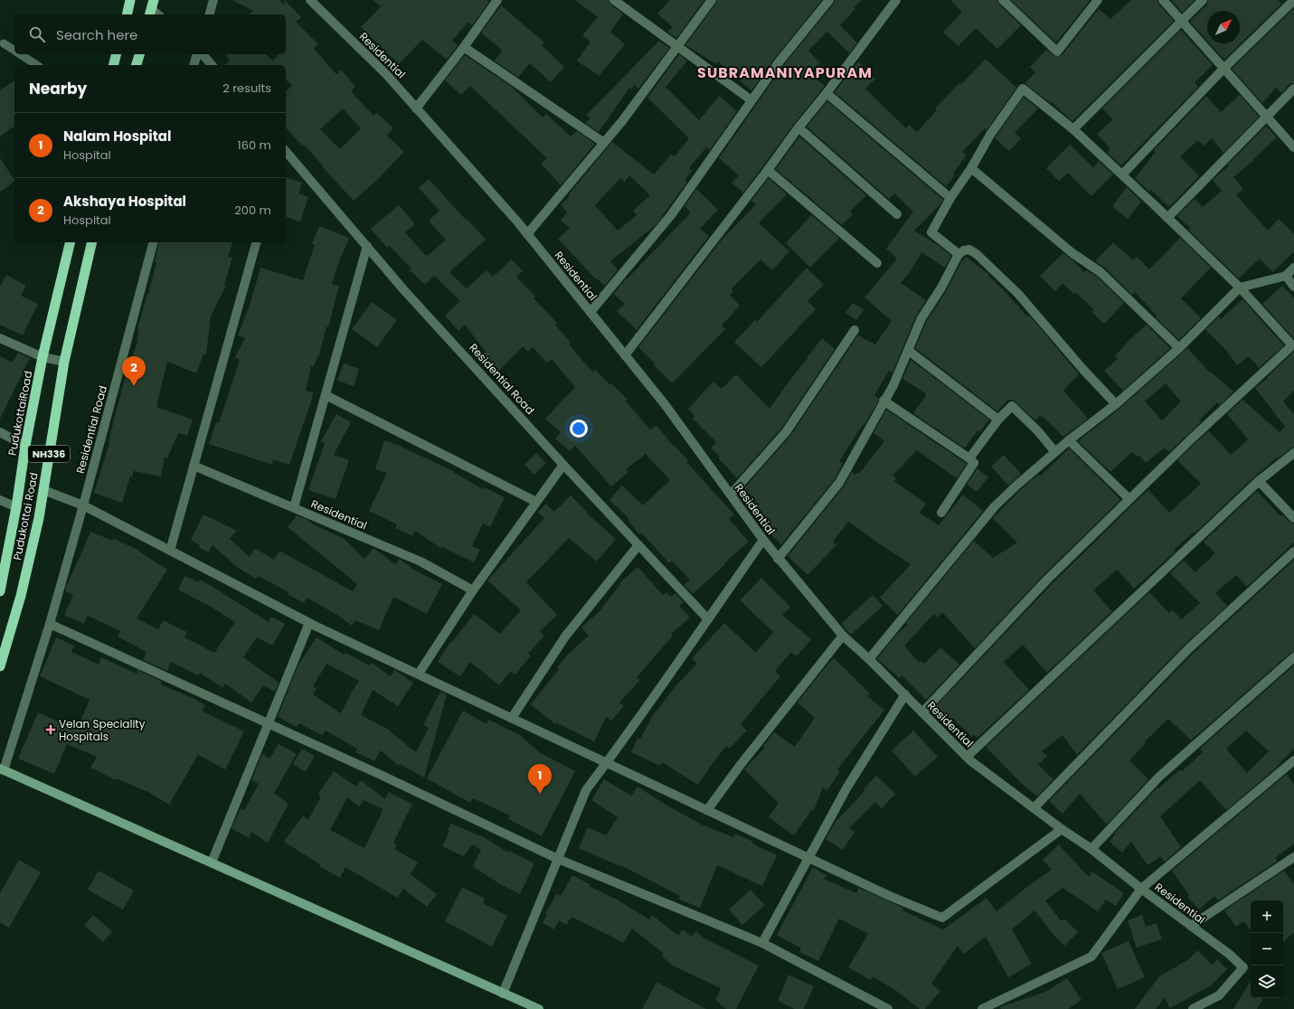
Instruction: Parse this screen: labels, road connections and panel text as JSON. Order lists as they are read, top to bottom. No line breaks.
{"streets":{"highway":["PudukottaiRoad","NH336","Pudukottai Road"],"street":["Residential","Residential Road"]},"districts":["SUBRAMANIYAPURAM"],"places":{"health":["Velan Speciality Hospitals"]},"north":"top right","page":{"search":"Search here","heading":["Nearby","2 results"],"list":[{"mark":"1","name":"Nalam Hospital","note":"Hospital","value":"160 m"},{"mark":"2","name":"Akshaya Hospital","note":"Hospital","value":"200 m"}],"pins":["2","1"],"map_buttons":["+","−"]}}
